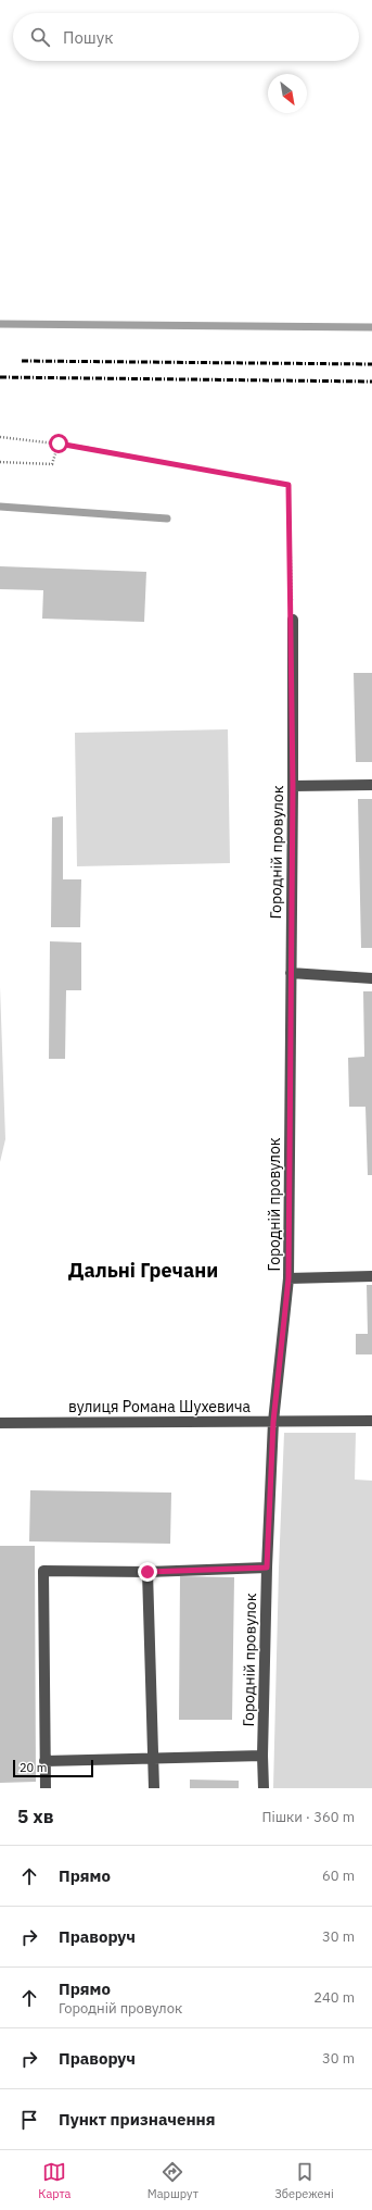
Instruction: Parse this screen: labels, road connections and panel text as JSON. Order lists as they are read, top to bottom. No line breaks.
{"streets":{"street":["Городній провулок","вулиця Романа Шухевича"]},"crossings":[["Городній провулок","вулиця Романа Шухевича"]],"districts":["Дальні Гречани"],"scale_bar":"20 m","north":"bottom right","page":{"search":"Пошук","scale":"20 m","heading":["5 хв","Пішки · 360 m"],"list":[["Прямо","60 m"],["Праворуч","30 m"],["Прямо","Городній провулок","240 m"],["Праворуч","30 m"],"Пункт призначення"],"nav":["Карта","Маршрут","Збережені"]}}
